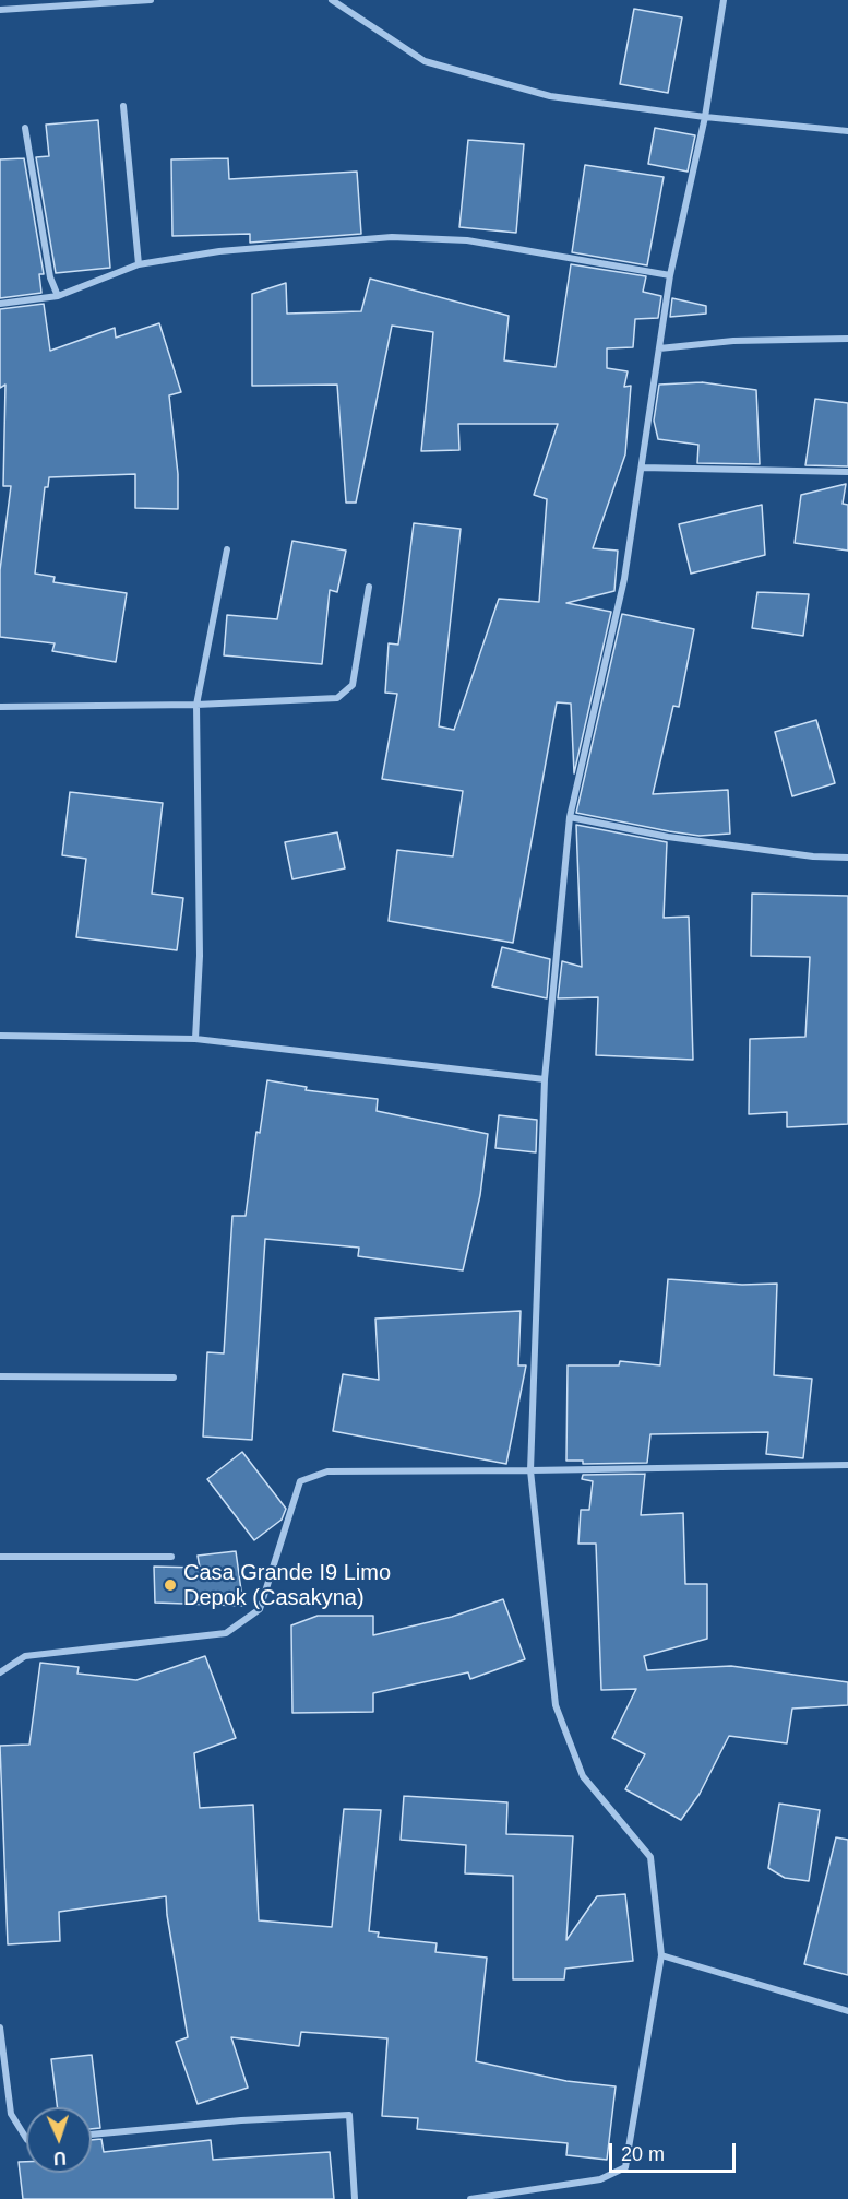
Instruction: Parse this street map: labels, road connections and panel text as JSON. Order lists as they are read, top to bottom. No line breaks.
{"places":["Casa Grande I9 Limo Depok (Casakyna)"],"scale_bar":"20 m","north":"bottom"}
